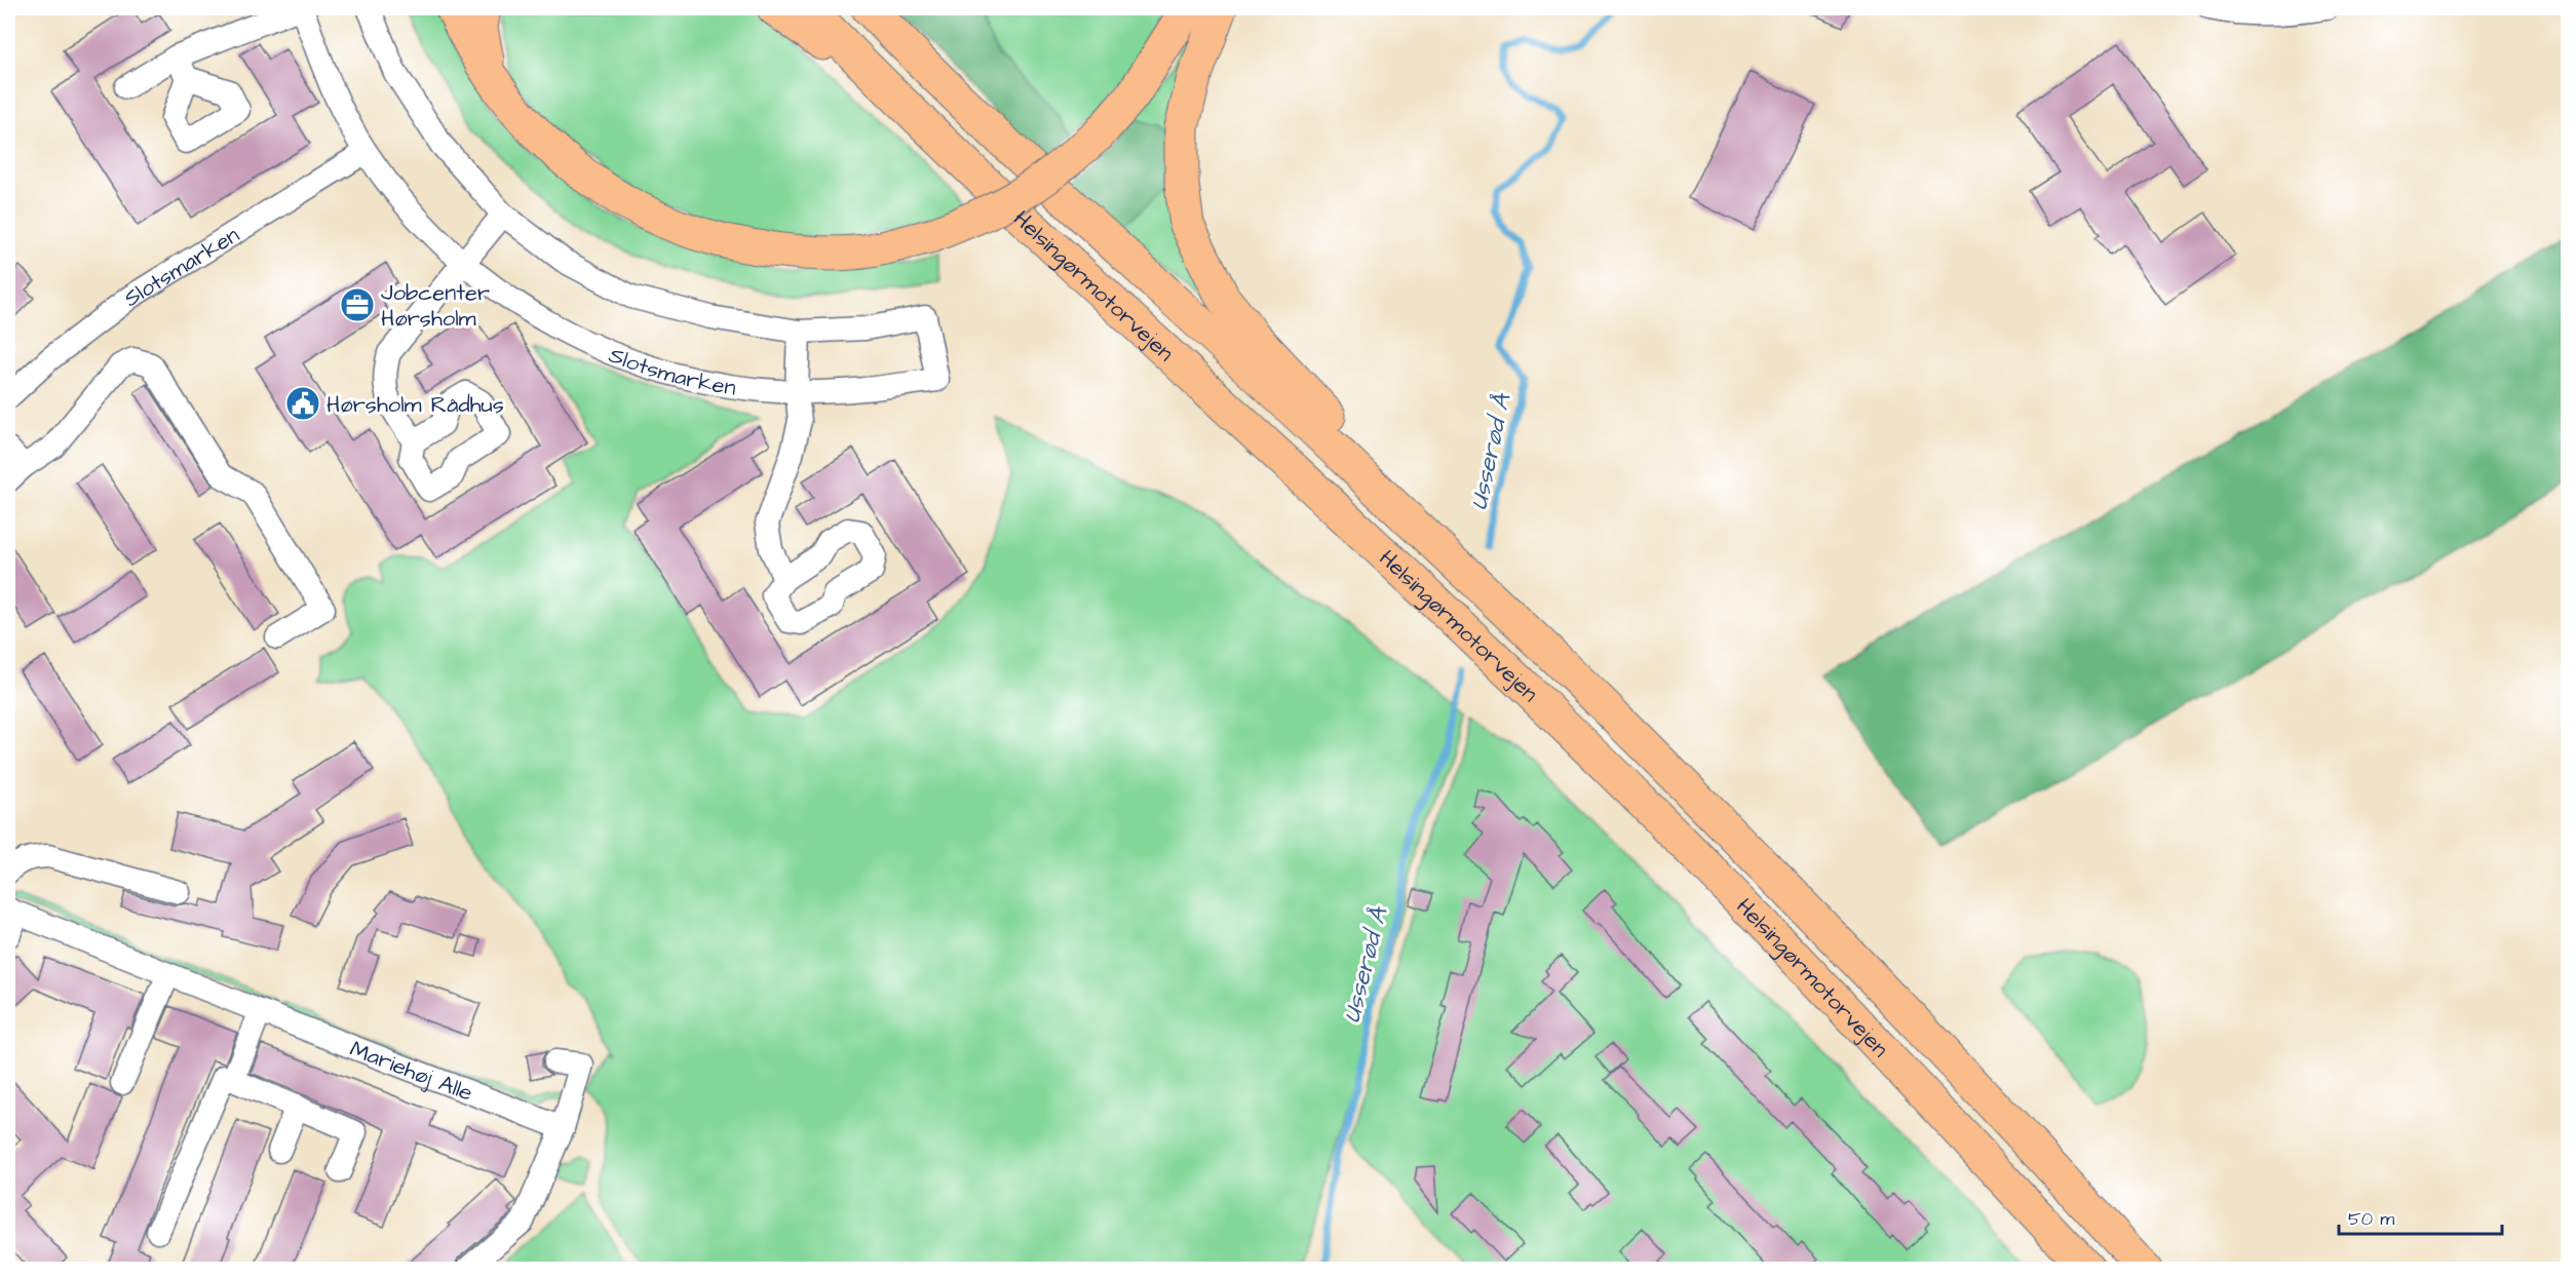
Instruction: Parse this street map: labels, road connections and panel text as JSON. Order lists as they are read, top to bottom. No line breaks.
{"streets":{"highway":["Helsingørmotorvejen"],"street":["Slotsmarken","Mariehøj Alle"]},"water":["Usserød Å"],"places":{"office":["Jobcenter Hørsholm"],"public building":["Hørsholm Rådhus"]},"scale_bar":"50 m"}
